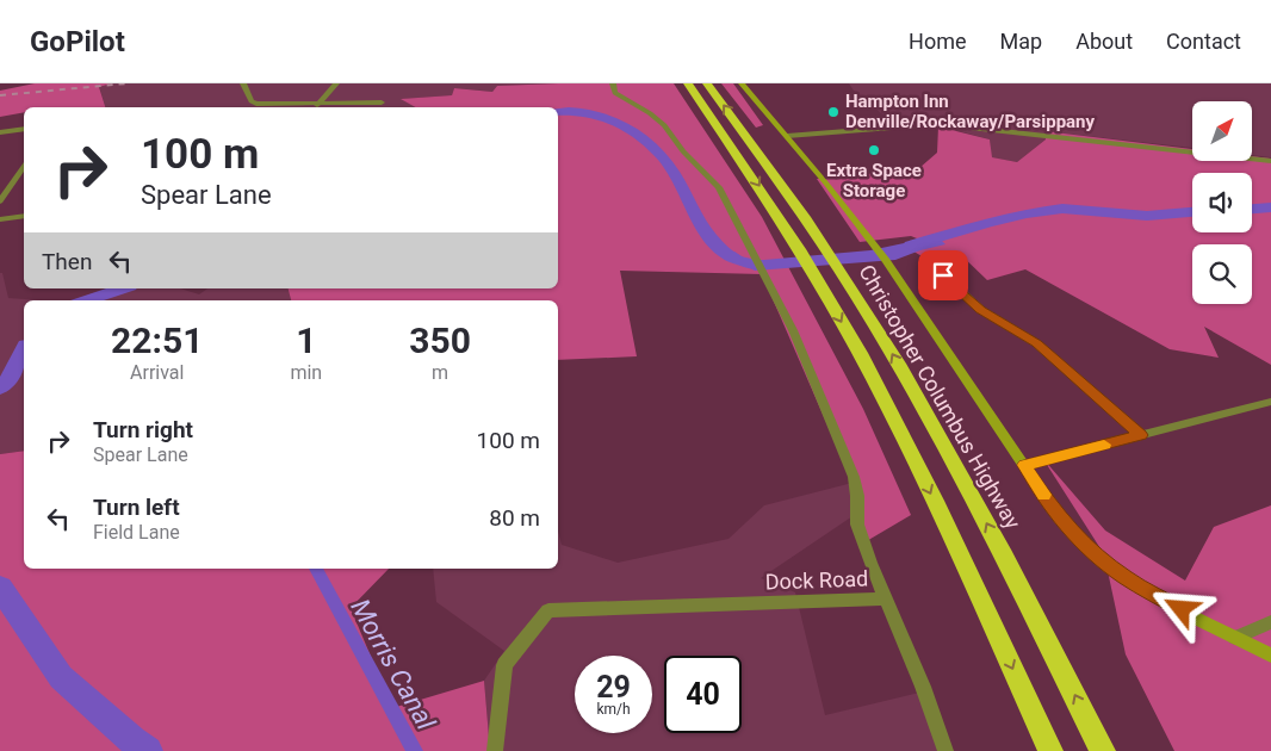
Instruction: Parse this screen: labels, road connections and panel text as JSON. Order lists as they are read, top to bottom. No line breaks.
{"streets":{"highway":["Christopher Columbus Highway"],"street":["Dock Road"]},"water":["Morris Canal"],"places":["Hampton Inn Denville/Rockaway/Parsippany","Extra Space Storage"],"north":"top right","page":{"header":"GoPilot","nav":["Home","Map","About","Contact"],"turn":["100 m","Spear Lane"],"then":"Then","eta":["22:51","Arrival","1","min","350","m"],"list":[{"name":"Turn right","note":"Spear Lane","value":"100 m"},{"name":"Turn left","note":"Field Lane","value":"80 m"}],"speed":"29 km/h","limit":"40"}}
